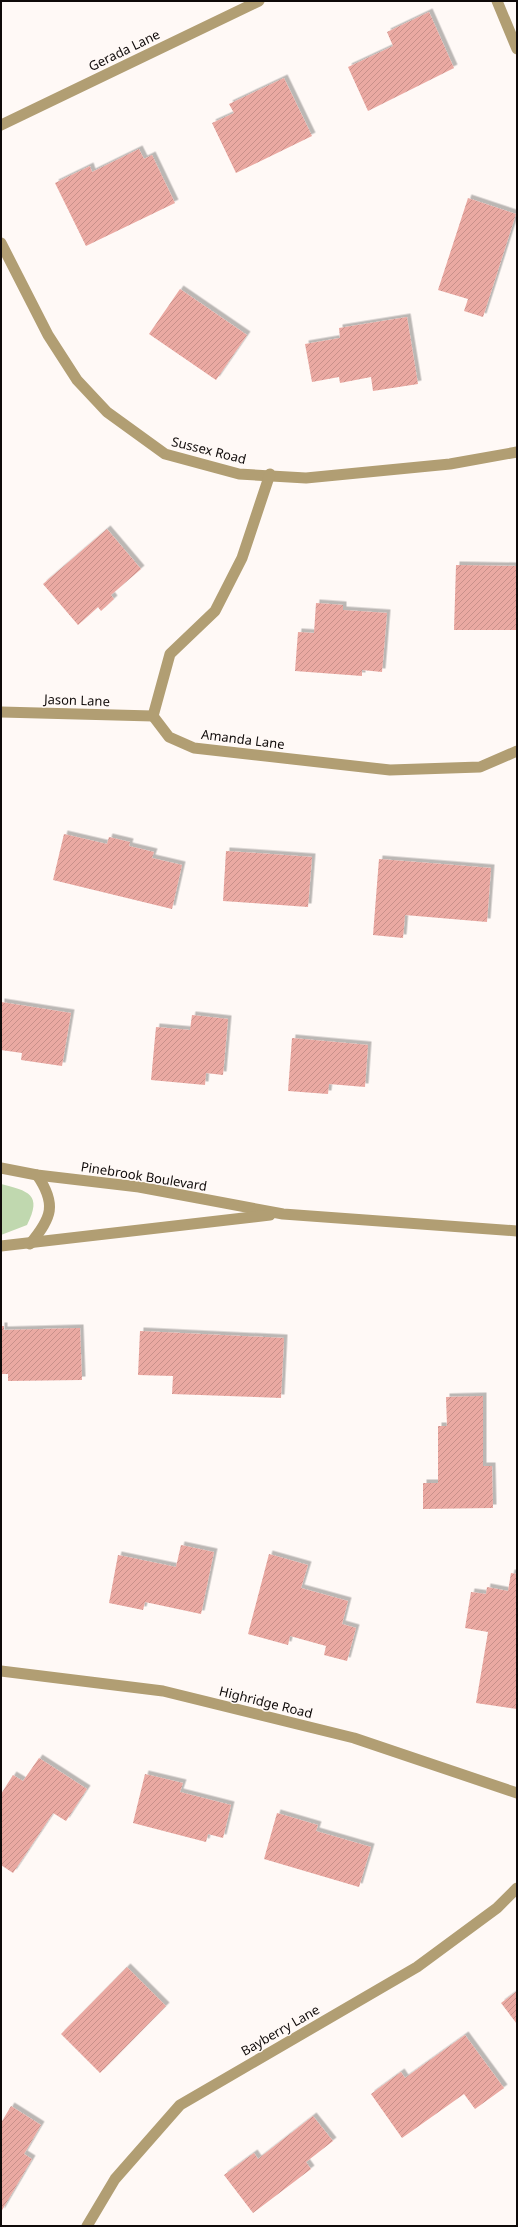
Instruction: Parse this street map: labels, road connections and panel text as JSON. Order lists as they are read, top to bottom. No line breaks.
{"streets":{"street":["Gerada Lane","Sussex Road","Jason Lane","Amanda Lane","Pinebrook Boulevard","Highridge Road","Bayberry Lane"]},"crossings":[["Jason Lane","Amanda Lane"]]}
